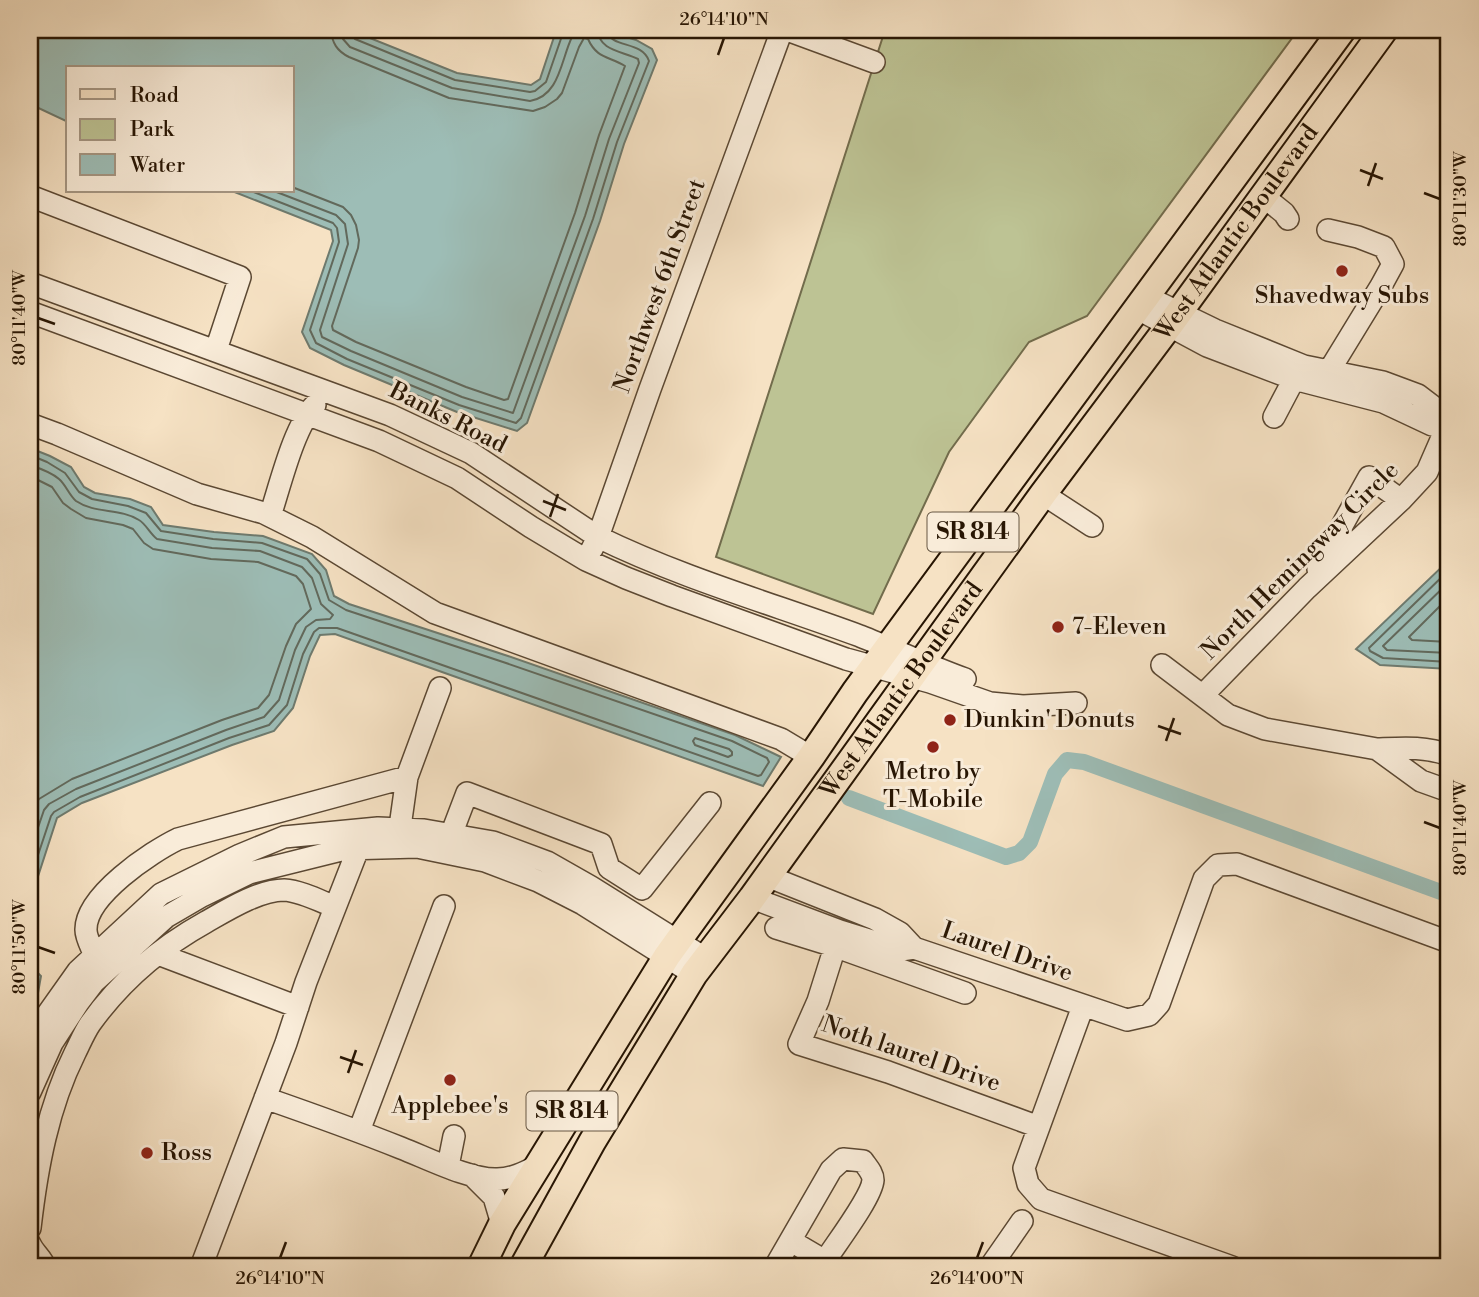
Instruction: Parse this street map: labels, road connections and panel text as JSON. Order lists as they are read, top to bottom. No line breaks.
{"streets":{"main road":["West Atlantic Boulevard","SR 814"],"street":["Northwest 6th Street","Banks Road","North Hemingway Circle","Laurel Drive","Noth laurel Drive"]},"crossings":[["West Atlantic Boulevard","Banks Road"],["West Atlantic Boulevard","Laurel Drive"],["Northwest 6th Street","Banks Road"],["Laurel Drive","Noth laurel Drive"]],"places":["Shavedway Subs","7-Eleven","Dunkin' Donuts","Metro by T-Mobile","Applebee's","Ross"],"legend":["Road","Park","Water"],"coordinates":["26°14'10\"N","80°11'30\"W","80°11'40\"W","80°11'50\"W","26°14'00\"N"]}
